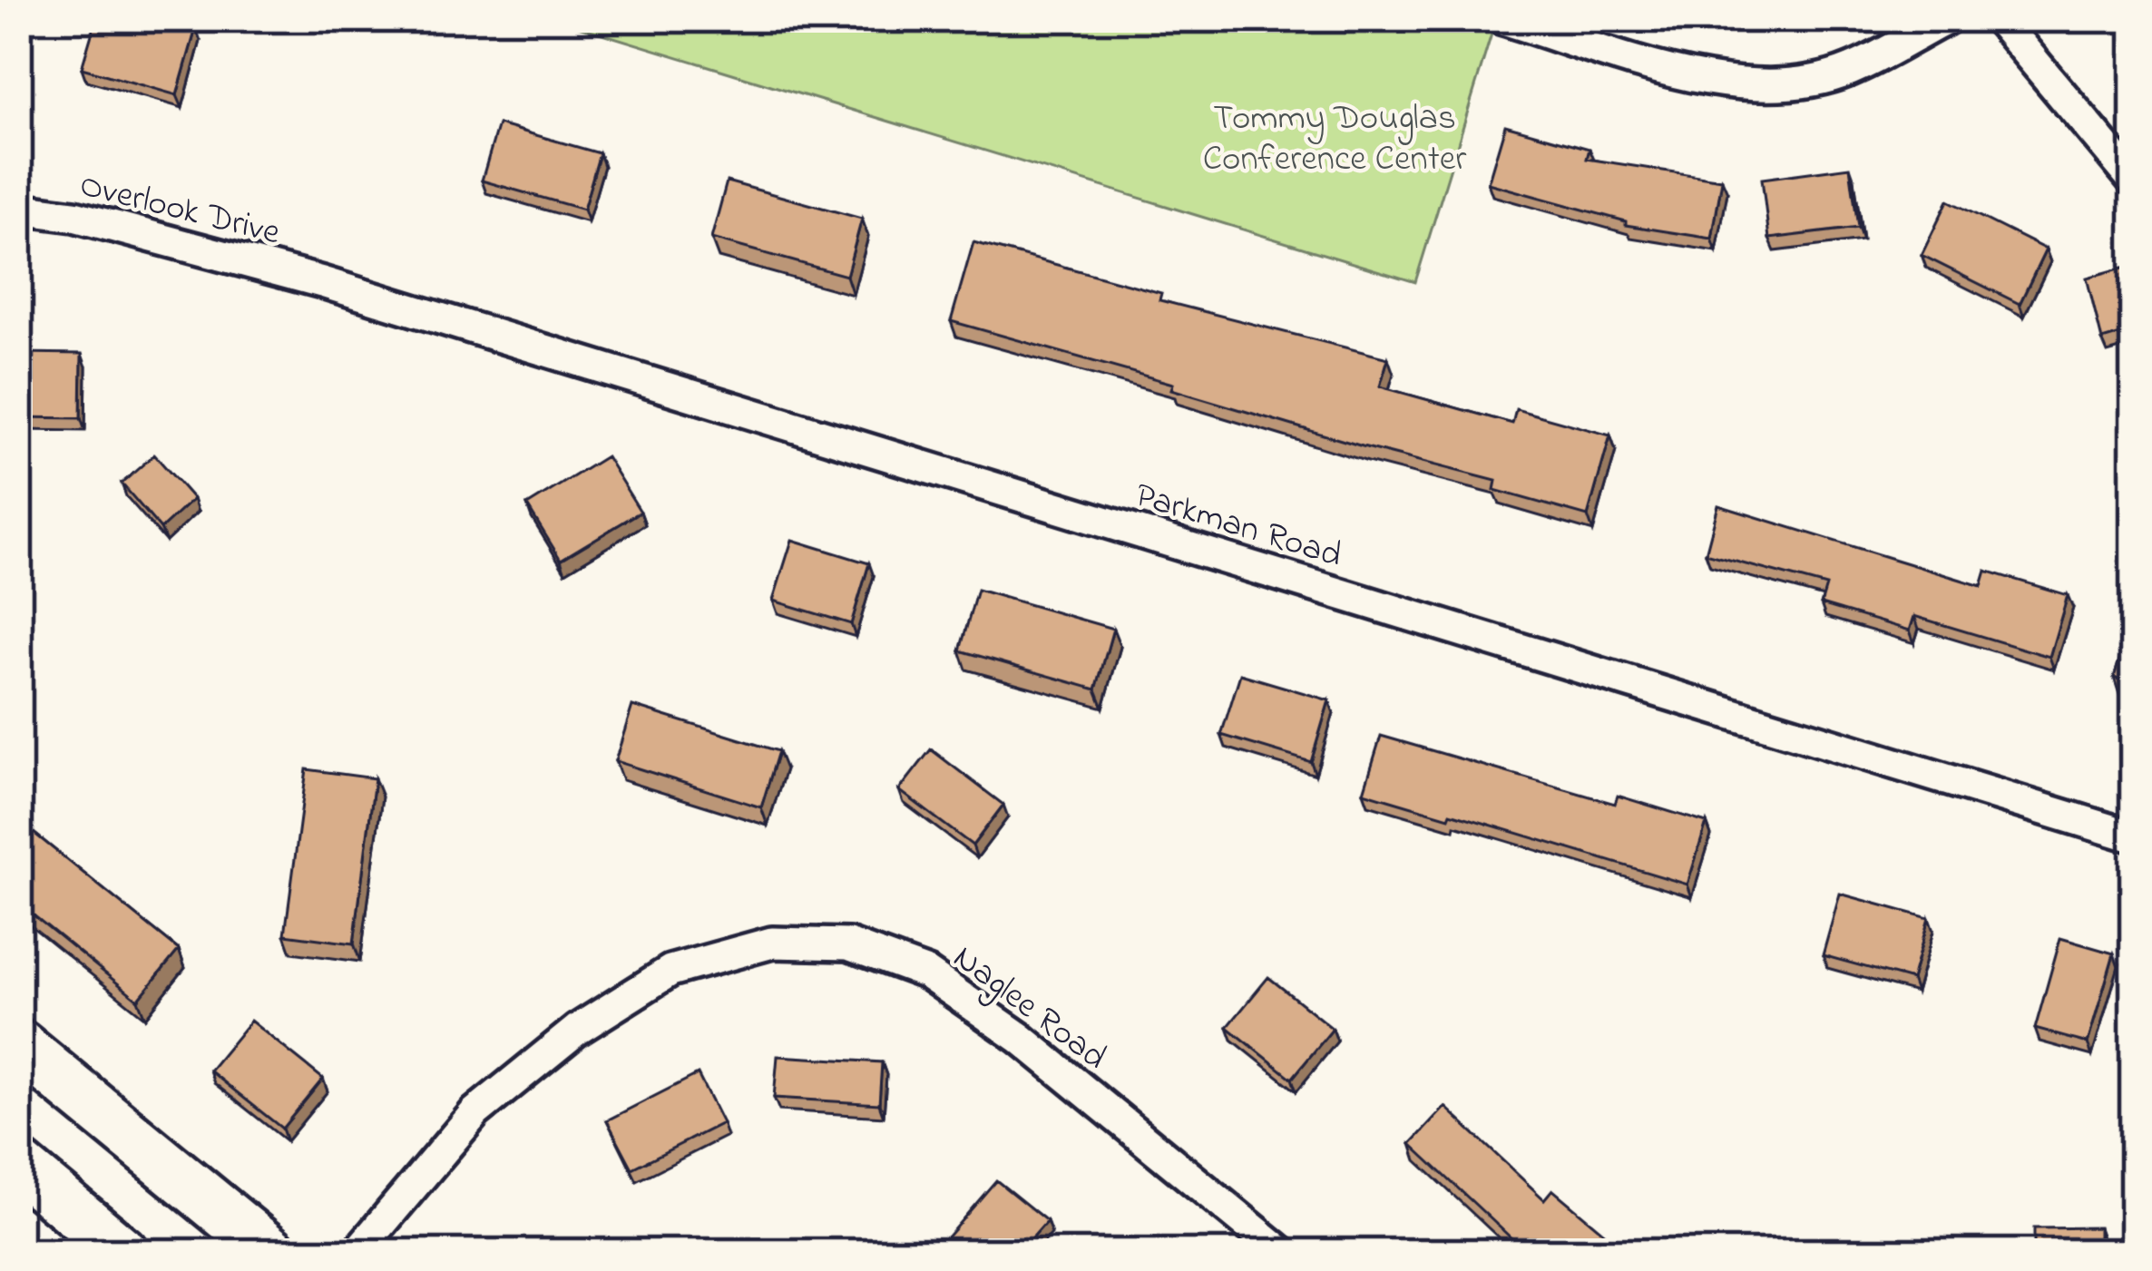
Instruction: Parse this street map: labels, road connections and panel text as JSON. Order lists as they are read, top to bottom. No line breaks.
{"streets":{"street":["Overlook Drive","Parkman Road","Naglee Road"]},"crossings":[["Overlook Drive","Parkman Road"]],"parks":["Tommy Douglas Conference Center"]}
